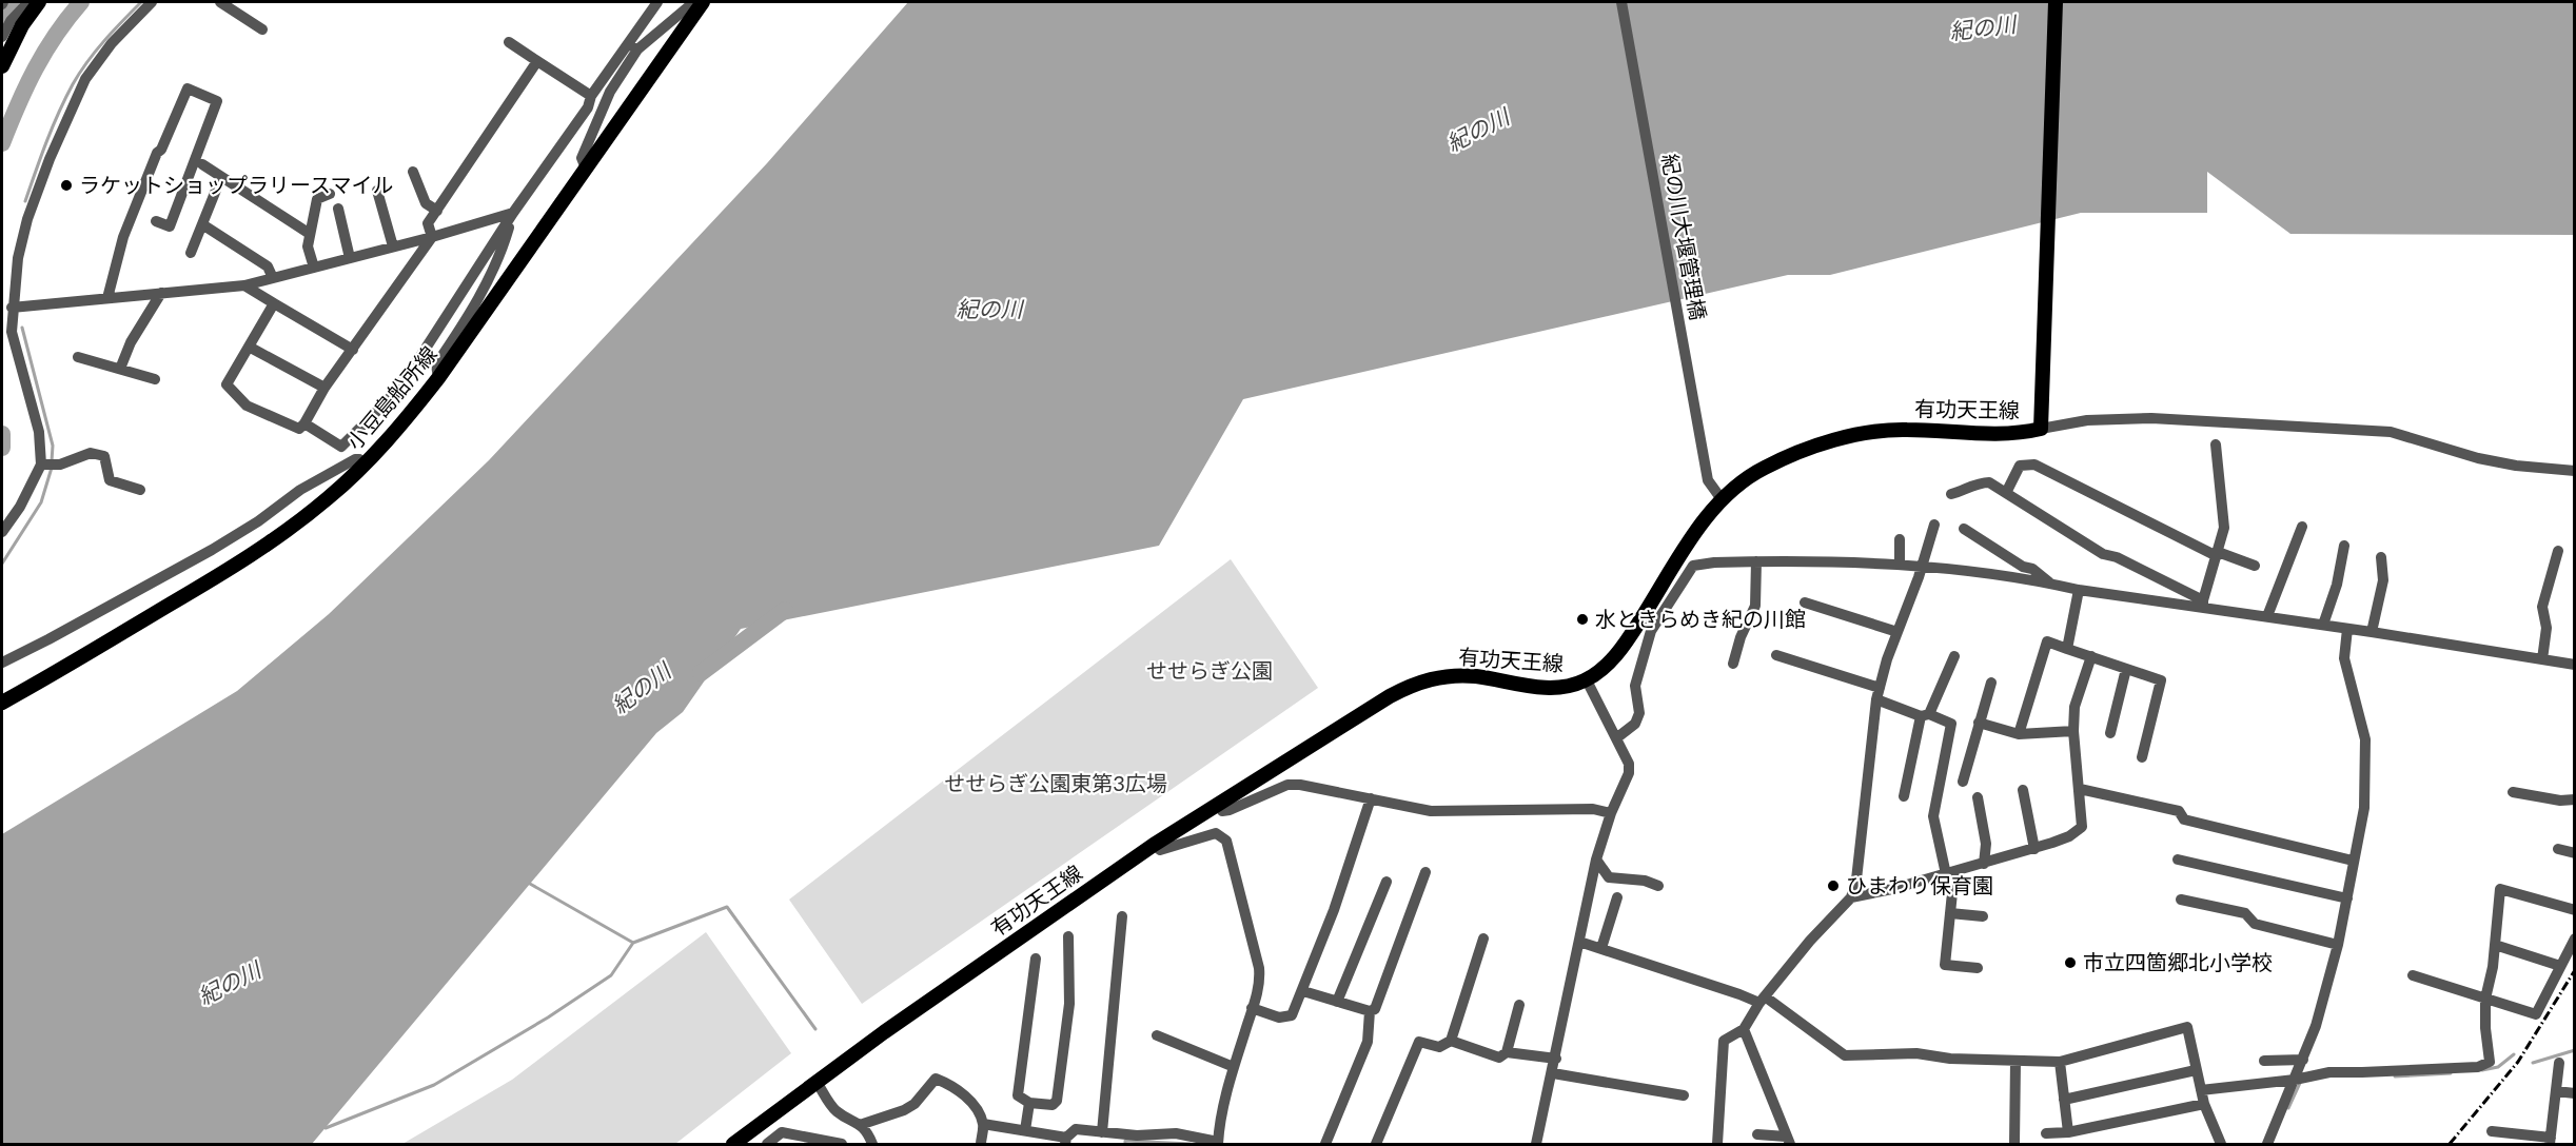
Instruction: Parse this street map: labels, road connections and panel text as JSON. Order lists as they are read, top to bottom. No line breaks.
{"streets":{"main road":["小豆島船所線","有功天王線"],"street":["紀の川大堰管理橋"]},"crossings":[["紀の川大堰管理橋","有功天王線"]],"water":["紀の川"],"parks":["せせらぎ公園","せせらぎ公園東第3広場"],"places":["ラケットショップラリースマイル","水ときらめき紀の川館","ひまわり保育園","市立四箇郷北小学校"]}
